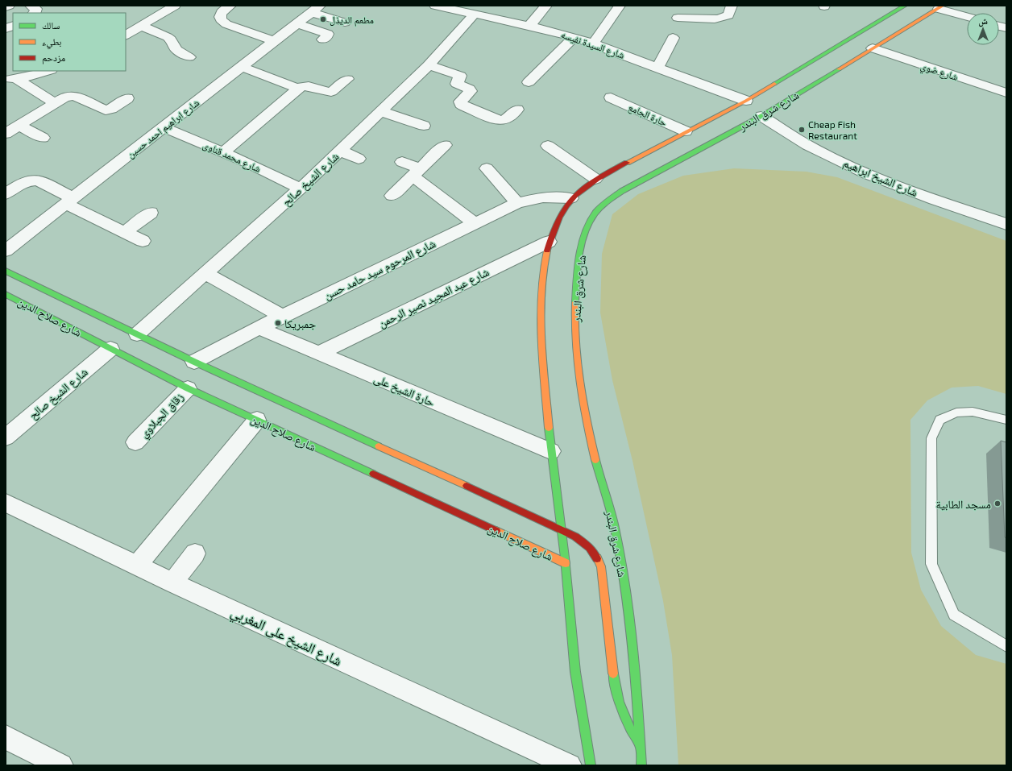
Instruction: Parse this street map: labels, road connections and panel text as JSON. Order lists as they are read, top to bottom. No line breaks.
{"streets":{"main road":["شارع شرق البندر","شارع صلاح الدين"],"street":["شارع السيدة نفيسه","شارع ضوي","حارة الجامع","شارع ابراهيم احمد حسين","شارع محمد قناوى","شارع الشيخ ابراهيم","شارع الشيخ صالح","شارع المرحوم سيد حامد حسن","شارع عبد المجيد نصير الرحمن","حارة الشيخ على","زقاق الجبلاوي","شارع الشيخ على المغربي"]},"crossings":[["شارع السيدة نفيسه","شارع شرق البندر"],["شارع السيدة نفيسه","شارع الشيخ صالح"],["شارع ضوي","شارع شرق البندر"],["شارع شرق البندر","حارة الجامع"],["شارع شرق البندر","شارع الشيخ ابراهيم"],["شارع شرق البندر","شارع المرحوم سيد حامد حسن"],["شارع شرق البندر","شارع عبد المجيد نصير الرحمن"],["شارع شرق البندر","شارع صلاح الدين"],["شارع شرق البندر","حارة الشيخ على"],["شارع ابراهيم احمد حسين","شارع محمد قناوى"],["شارع محمد قناوى","شارع الشيخ صالح"],["شارع الشيخ صالح","شارع صلاح الدين"],["شارع المرحوم سيد حامد حسن","شارع صلاح الدين"],["شارع المرحوم سيد حامد حسن","حارة الشيخ على"],["شارع عبد المجيد نصير الرحمن","حارة الشيخ على"],["شارع صلاح الدين","زقاق الجبلاوي"]],"places":["مطعم الديذل","Cheap Fish Restaurant","جمبريكا","مسجد الطابية"],"legend":["سالك","بطيء","مزدحم"],"north":"top"}
